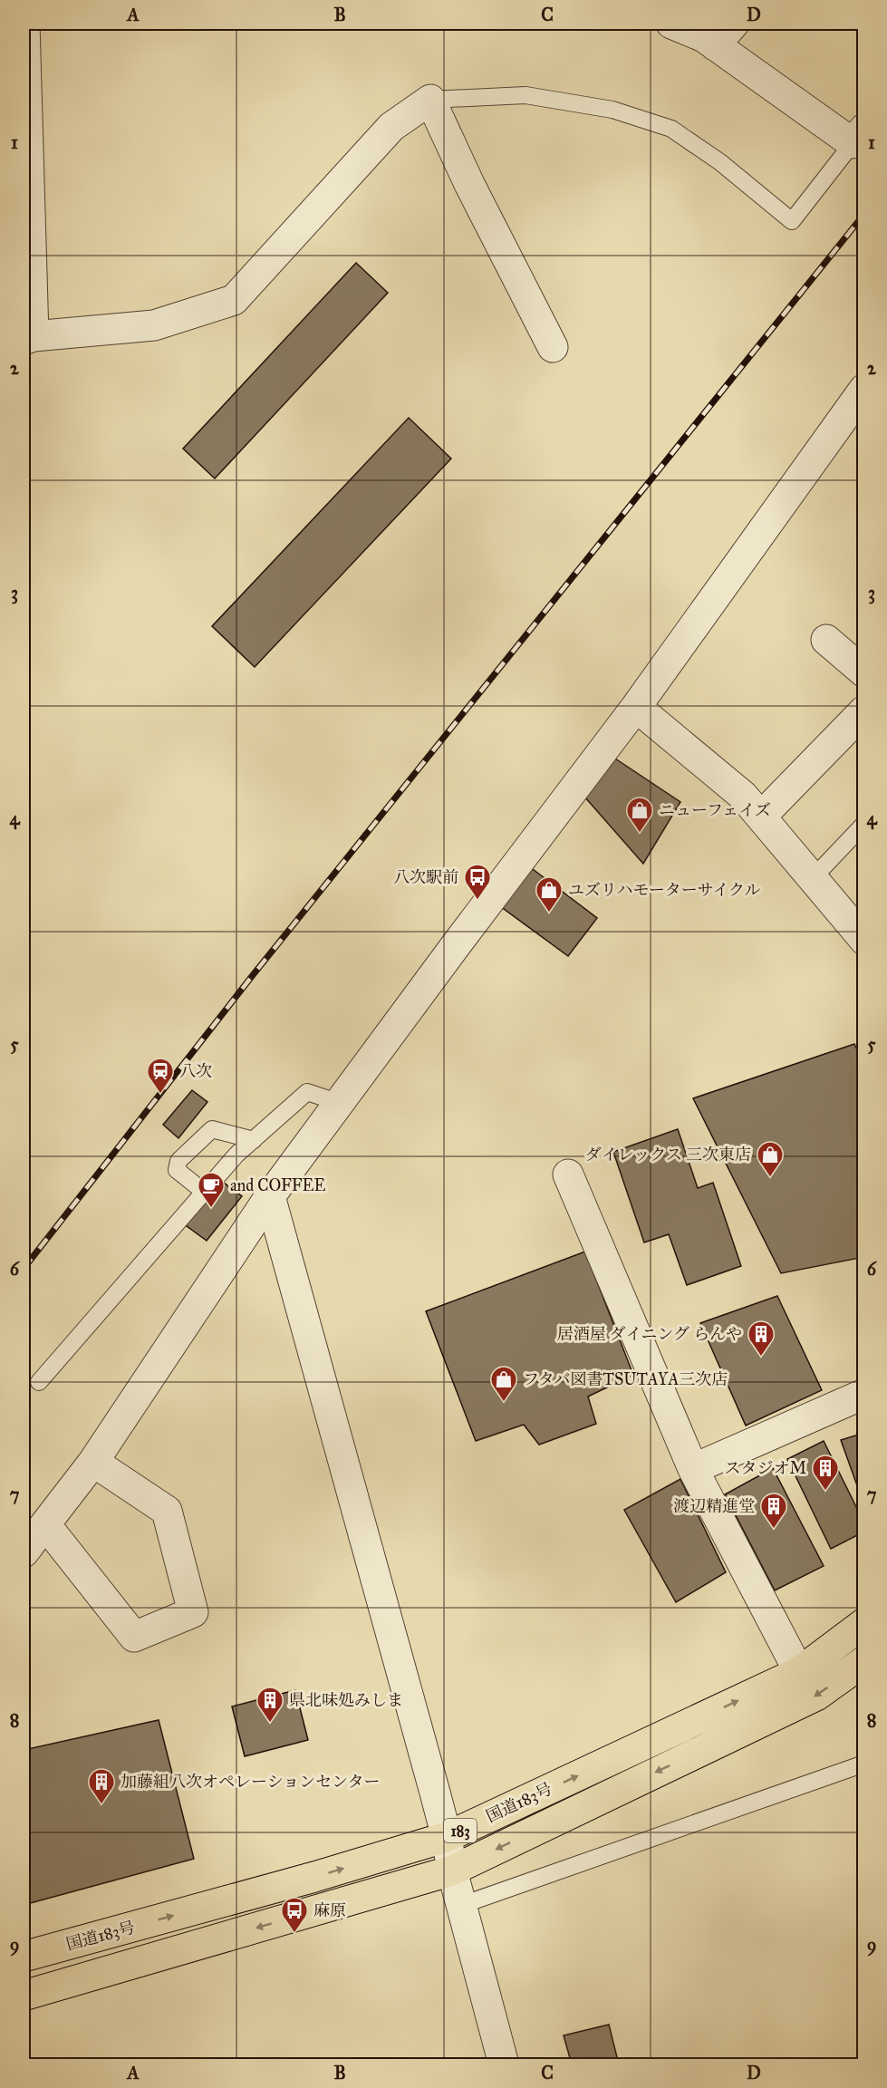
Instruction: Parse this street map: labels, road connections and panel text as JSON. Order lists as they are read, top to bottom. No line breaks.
{"streets":{"highway":["国道183号","183"]},"places":{"shop":["ニューフェイズ","ユズリハモーターサイクル","ダイレックス 三次東店","フタバ図書TSUTAYA三次店"],"bus stop":["八次駅前","麻原"],"station":["八次"],"cafe":["and COFFEE"],"building":["居酒屋 ダイニング らんや","スタジオM","渡辺精進堂","県北味処みしま","加藤組八次オペレーションセンター"]},"grid":{"columns":["A","B","C","D"],"rows":["1","2","3","4","5","6","7","8","9"]}}
